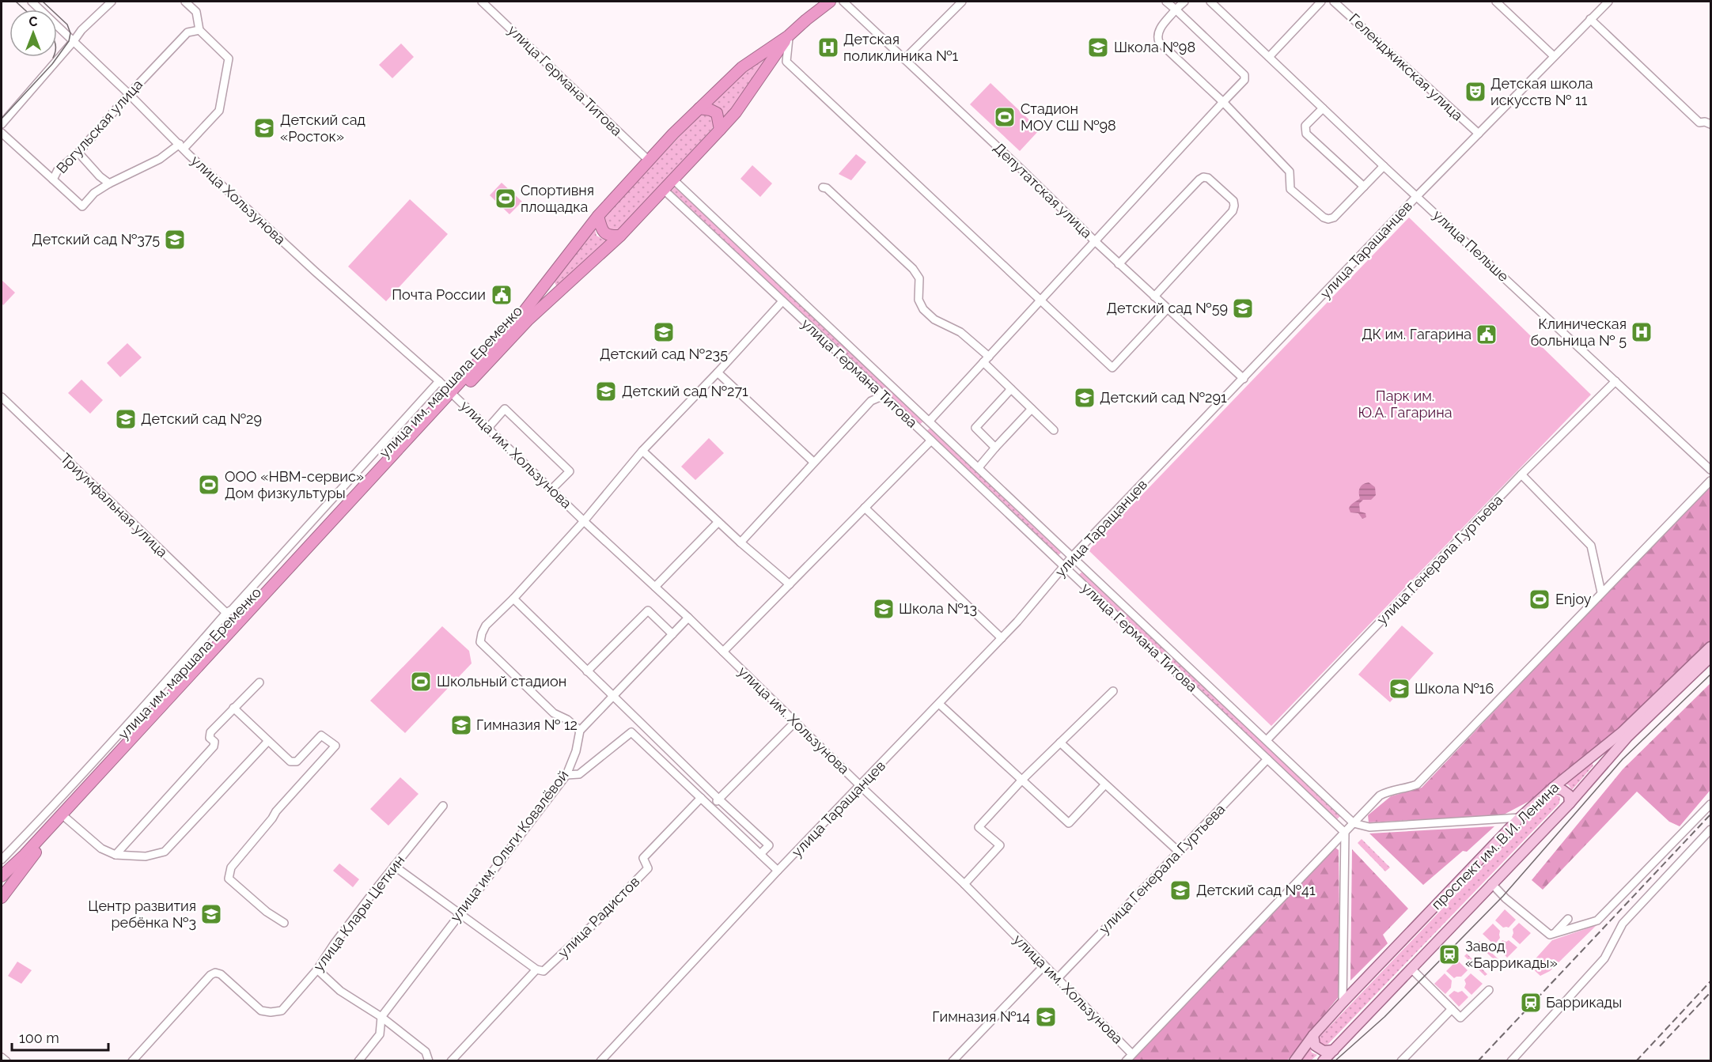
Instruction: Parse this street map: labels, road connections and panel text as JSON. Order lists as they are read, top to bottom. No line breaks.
{"streets":{"highway":["улица им. маршала Еременко"],"main road":["проспект им. В.И. Ленина"],"street":["Геленджикская улица","улица Германа Титова","Вогульская улица","Депутатская улица","улица Хользунова","улица Пельше","улица Таращанцев","улица им. Хользунова","Триумфальная улица","улица Генерала Гуртьева","улица им. Ольги Ковалёвой","улица Клары Цеткин","улица Радистов"]},"crossings":[["Геленджикская улица","улица Таращанцев"],["улица Германа Титова","улица Таращанцев"],["улица Германа Титова","улица им. маршала Еременко"],["улица Германа Титова","улица Генерала Гуртьева"],["Вогульская улица","улица Хользунова"],["Депутатская улица","улица Таращанцев"],["улица Хользунова","улица им. маршала Еременко"],["улица Хользунова","улица им. Хользунова"],["улица Пельше","улица Таращанцев"],["улица Пельше","улица Генерала Гуртьева"],["улица Таращанцев","улица им. Хользунова"],["улица им. маршала Еременко","улица им. Хользунова"],["улица им. маршала Еременко","Триумфальная улица"],["улица им. Хользунова","улица Генерала Гуртьева"]],"parks":["Парк им. Ю.А. Гагарина"],"places":{"hospital":["Детская поликлиника №1","Клиническая больница № 5"],"school or university":["Школа №98","Детский сад «Росток»","Детский сад №375","Детский сад №59","Детский сад №235","Детский сад №271","Детский сад №291","Детский сад №29","Школа №13","Школа №16","Гимназия № 12","Детский сад №41","Центр развития ребёнка №3","Гимназия №14"],"theatre":["Детская школа искусств № 11"],"sports":["Стадион МОУ СШ №98","Спортивня площадка","ООО «НВМ-сервис» Дом физкультуры","Enjoy","Школьный стадион"],"public building":["Почта России","ДК им. Гагарина"],"station":["Завод «Баррикады»","Баррикады"]},"scale_bar":"100 m","north":"top"}
